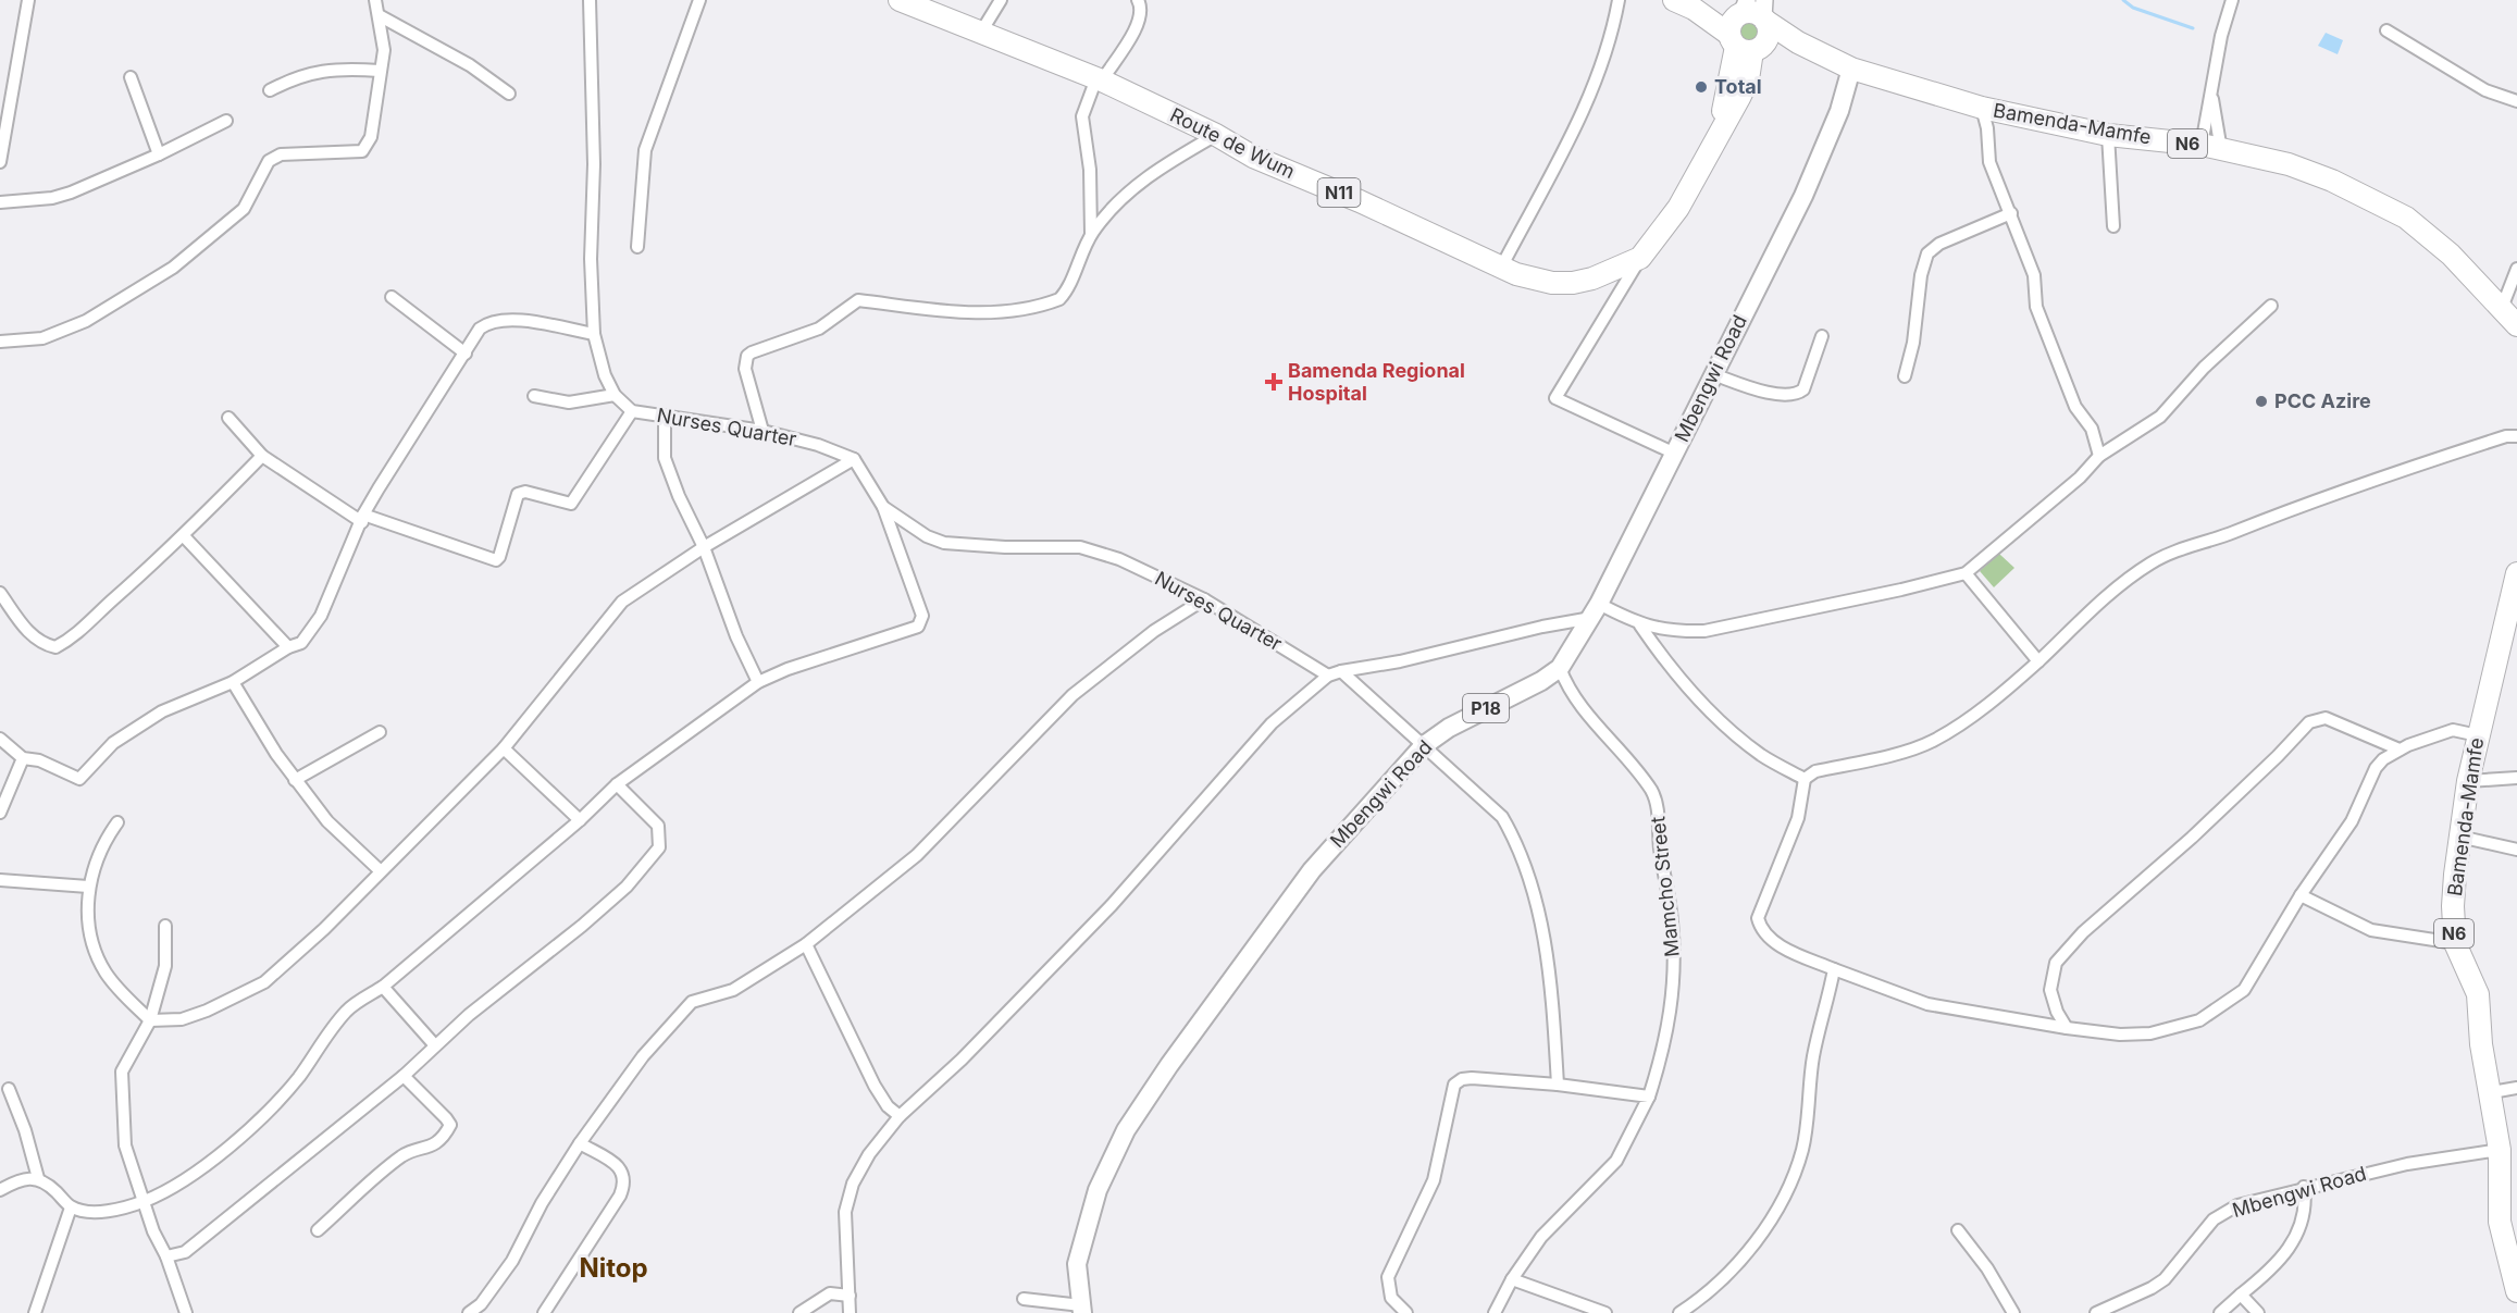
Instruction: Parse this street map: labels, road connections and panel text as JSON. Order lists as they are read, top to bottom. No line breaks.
{"streets":{"highway":["Bamenda-Mamfe","Route de Wum","N6","N11"],"main road":["Mbengwi Road","P18"],"street":["Nurses Quarter","Mamcho Street"]},"crossings":[["Bamenda-Mamfe","Mbengwi Road"],["Mbengwi Road","Mamcho Street"]],"districts":["Nitop"],"places":{"other":["Total","PCC Azire"],"health":["Bamenda Regional Hospital"]}}
